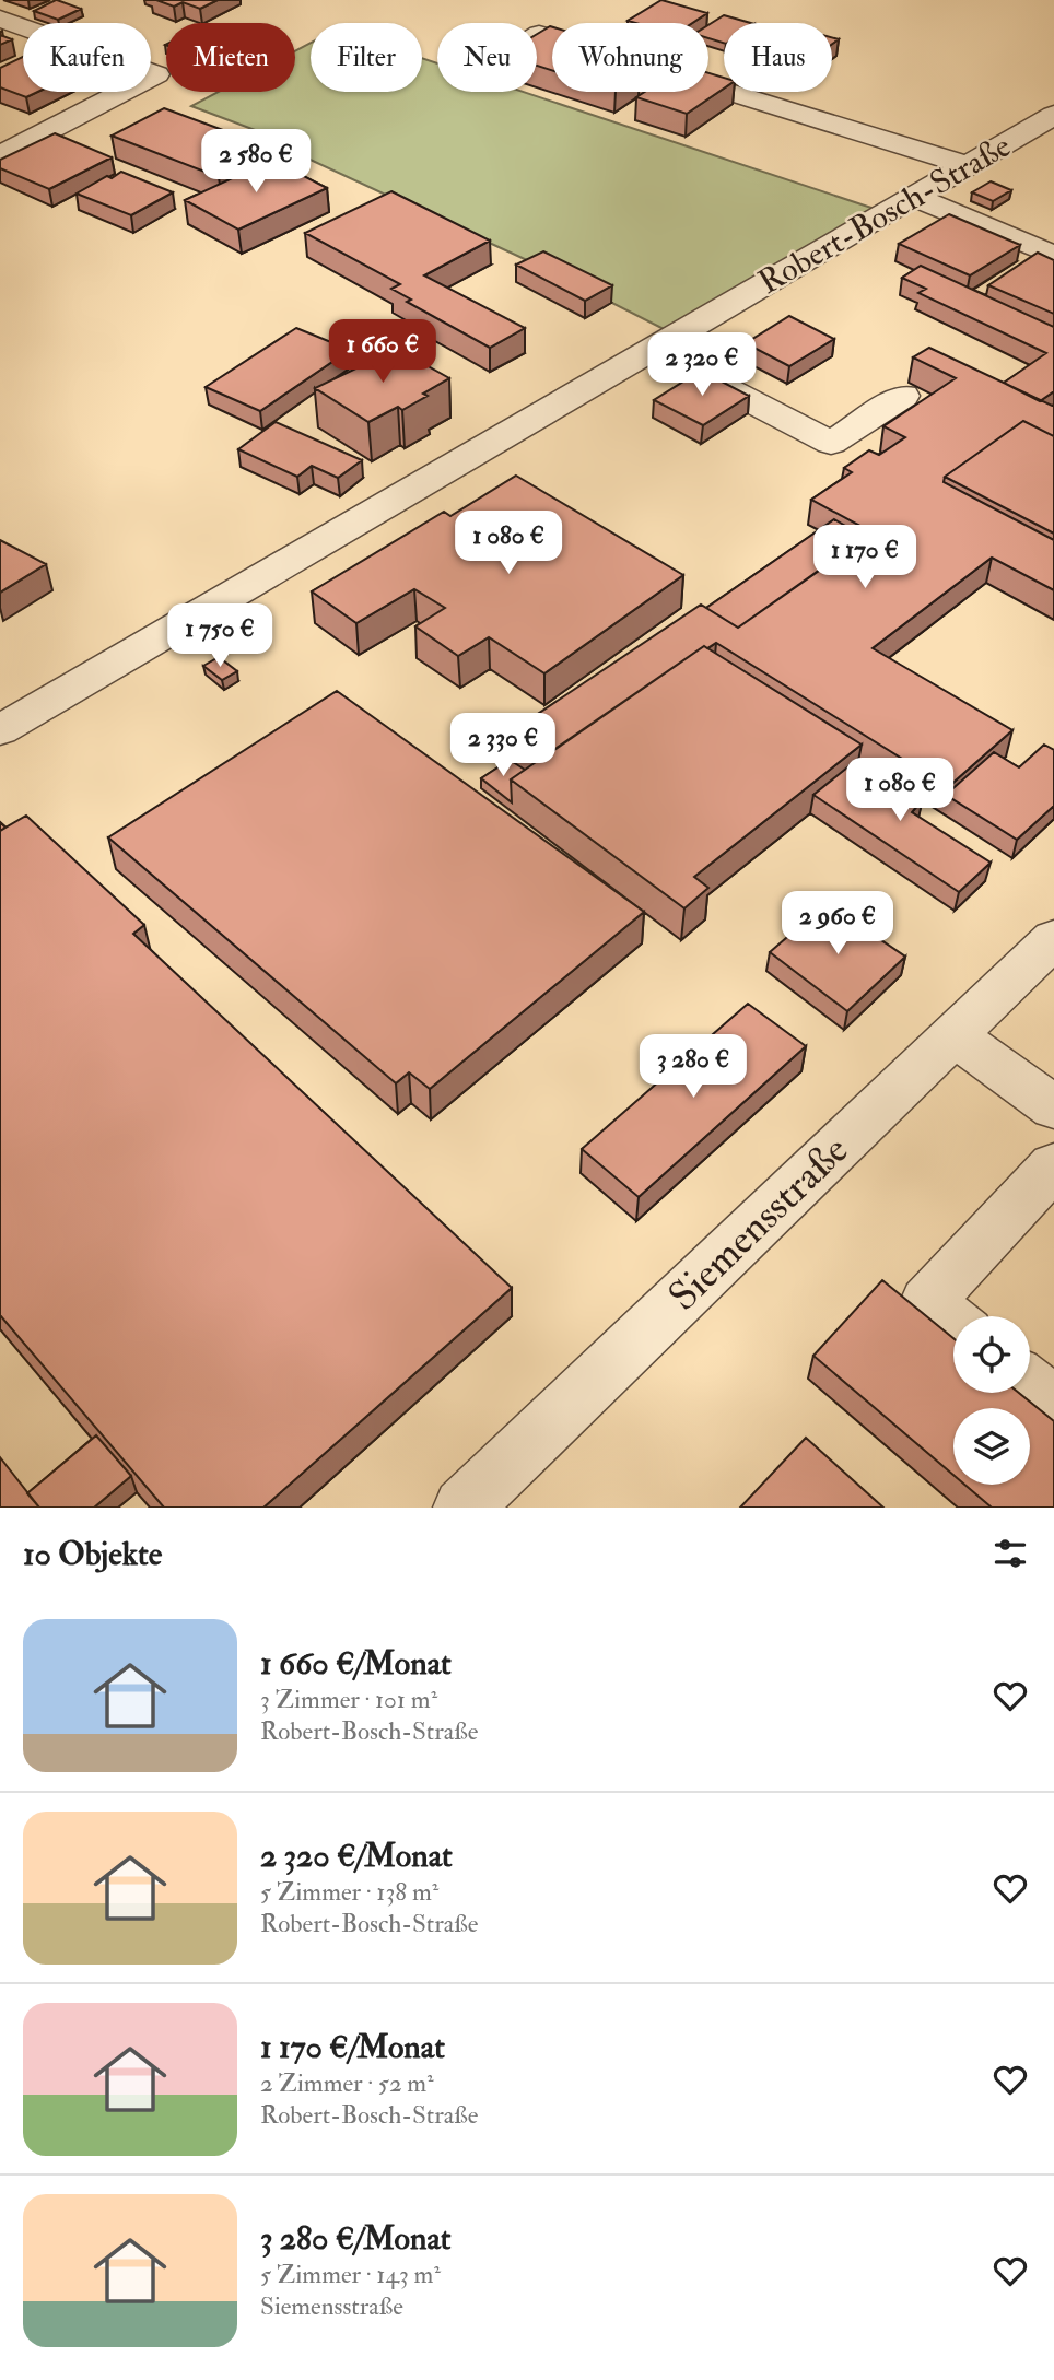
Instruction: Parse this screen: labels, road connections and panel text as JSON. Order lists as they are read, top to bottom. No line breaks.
{"streets":{"street":["Robert-Bosch-Straße","Siemensstraße"]},"page":{"chip":["Kaufen","Mieten","Filter","Neu","Wohnung","Haus"],"price":["2 580 €","1 660 €","2 320 €","1 080 €","1 170 €","1 750 €","2 330 €","1 080 €","2 960 €","3 280 €"],"heading":"10 Objekte","list":[{"name":"1 660 €/Monat","note":"3 Zimmer · 101 m² · Robert-Bosch-Straße"},{"name":"2 320 €/Monat","note":"5 Zimmer · 138 m² · Robert-Bosch-Straße"},{"name":"1 170 €/Monat","note":"2 Zimmer · 52 m² · Robert-Bosch-Straße"},{"name":"3 280 €/Monat","note":"5 Zimmer · 143 m² · Siemensstraße"}]}}
